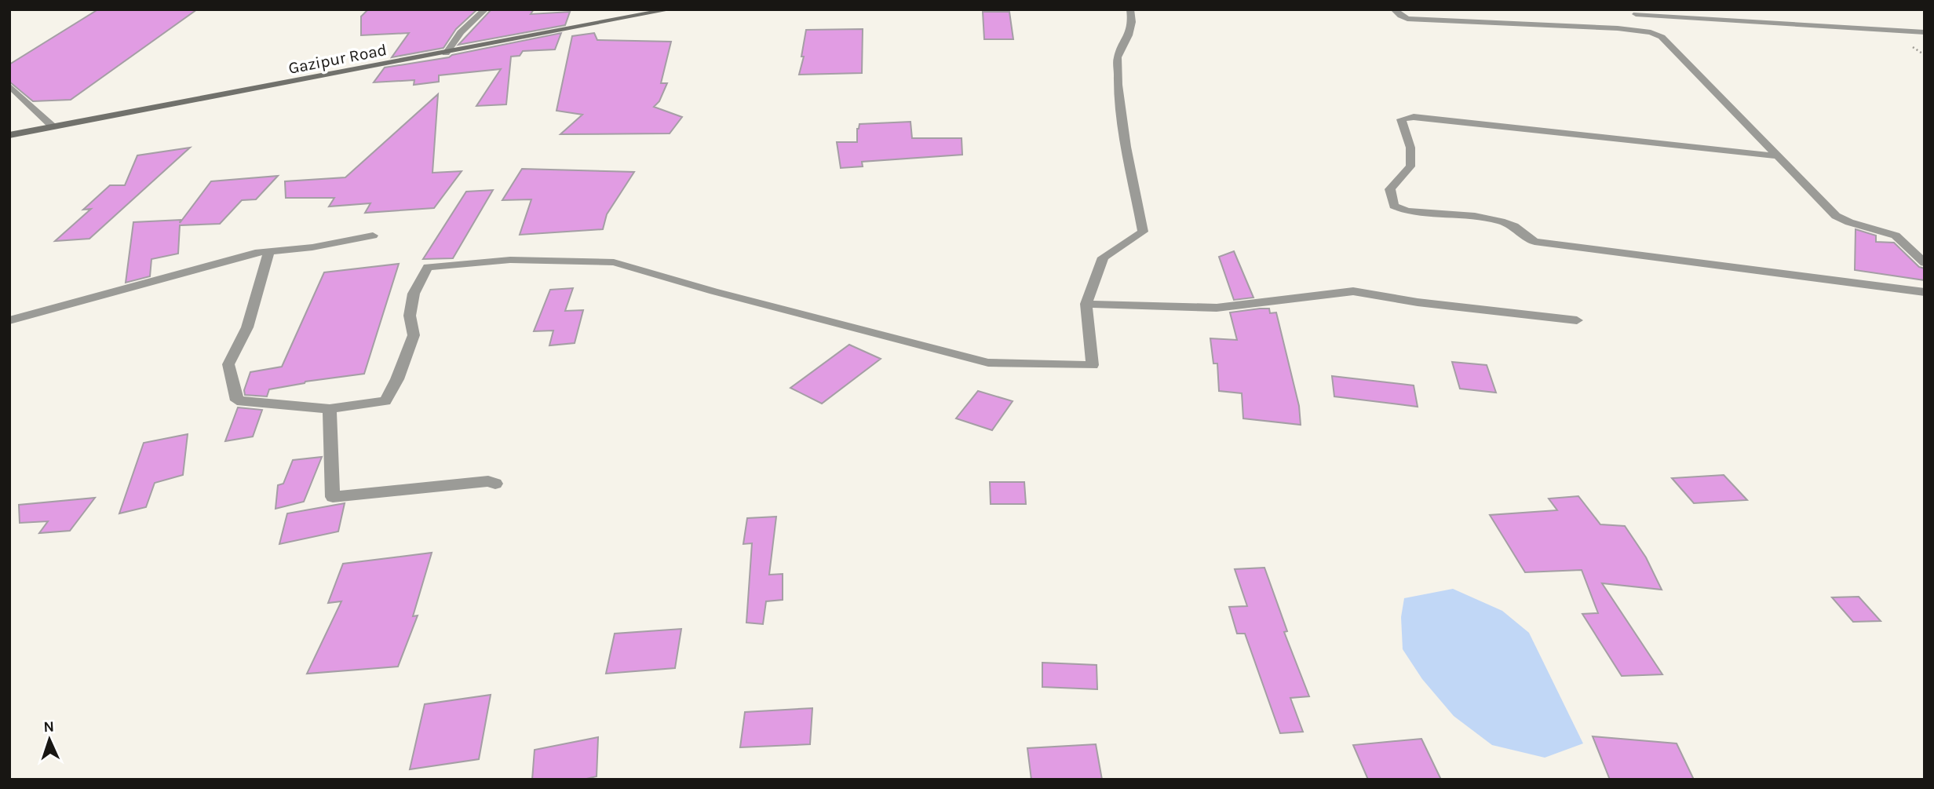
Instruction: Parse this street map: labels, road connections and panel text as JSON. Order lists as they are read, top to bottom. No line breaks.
{"streets":{"street":["Gazipur Road"]},"north":"top"}
